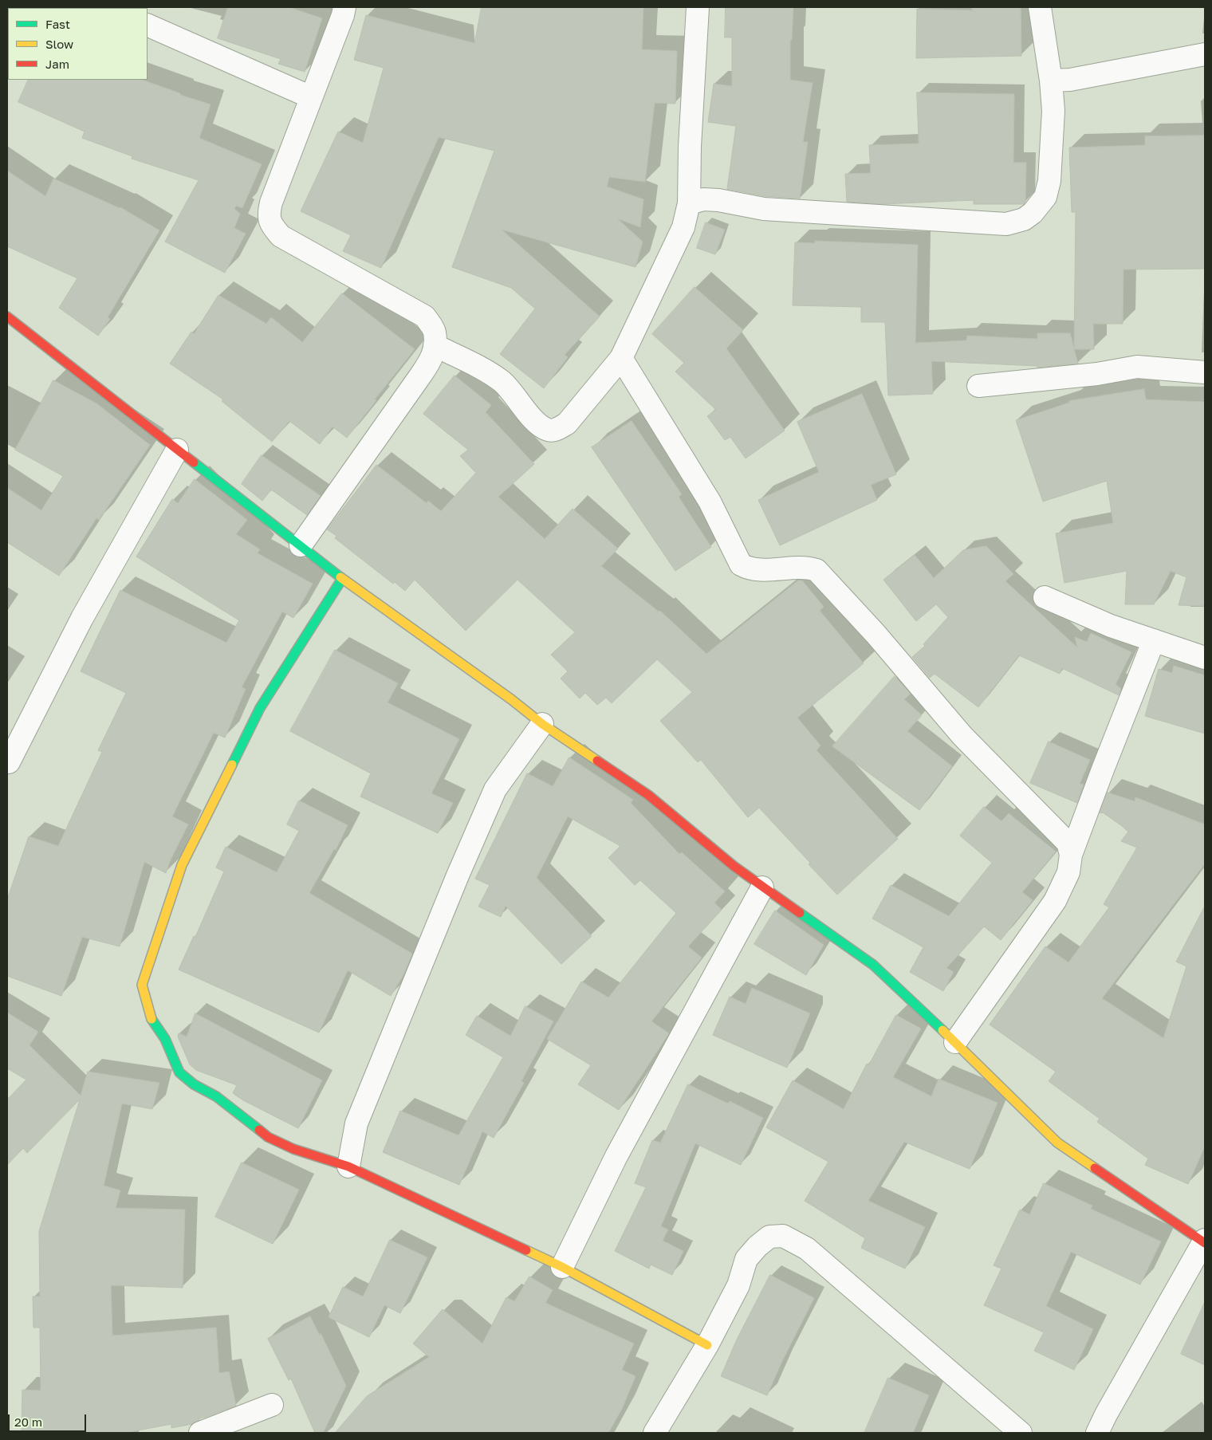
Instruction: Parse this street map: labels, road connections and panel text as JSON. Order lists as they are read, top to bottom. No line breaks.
{"legend":["Fast","Slow","Jam"],"scale_bar":"20 m"}
